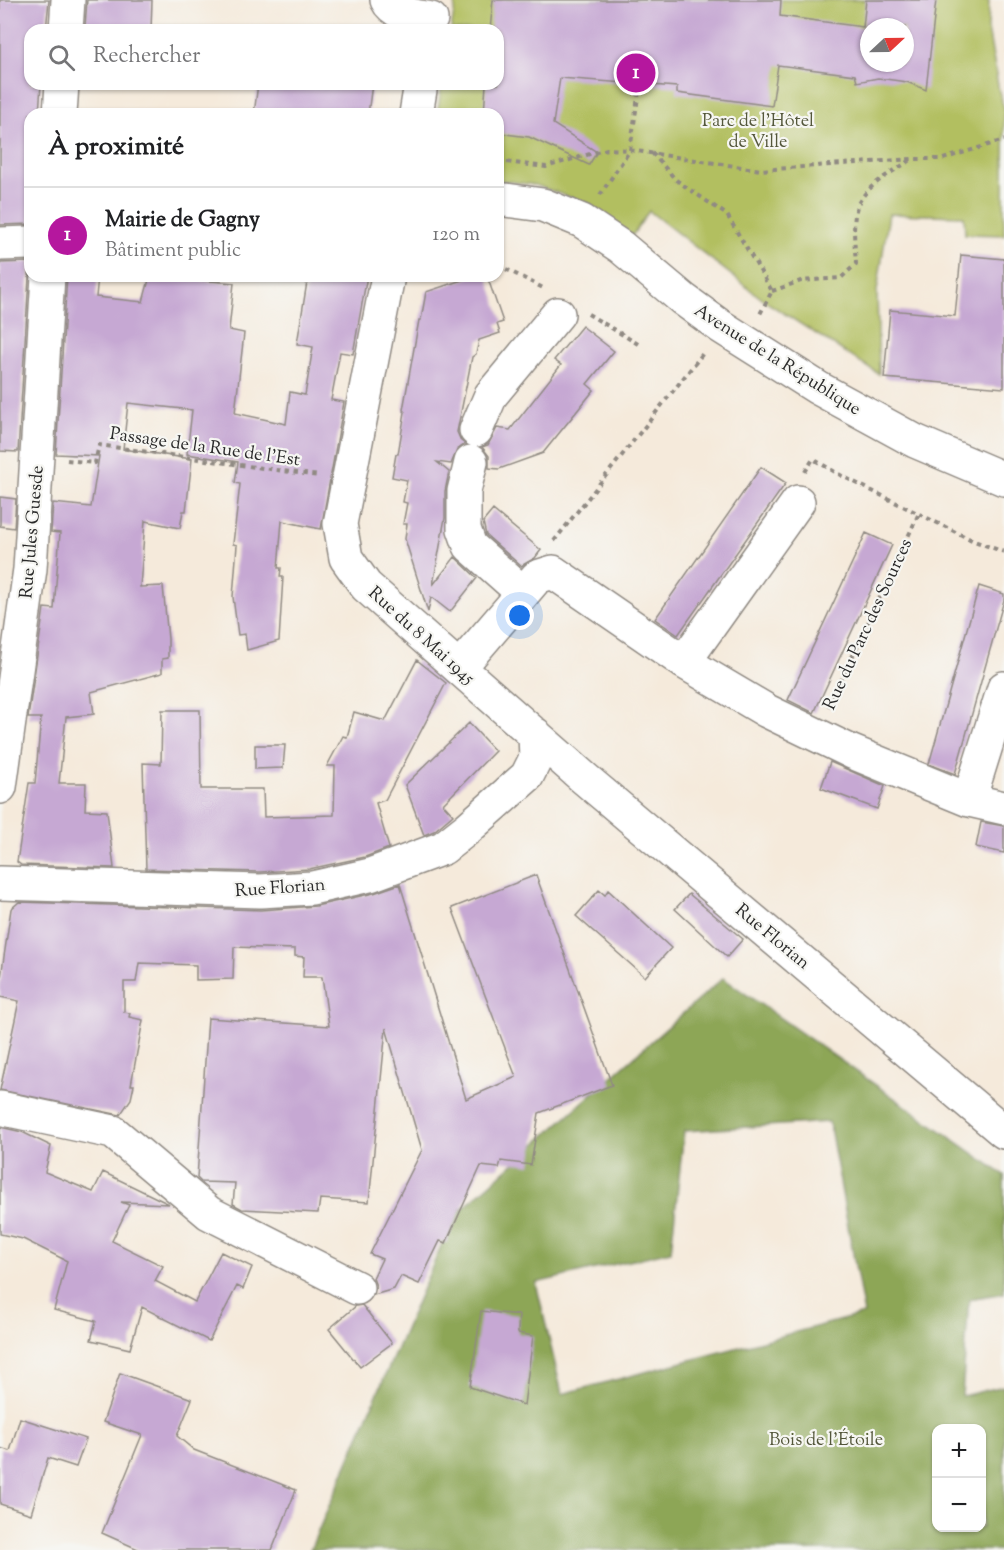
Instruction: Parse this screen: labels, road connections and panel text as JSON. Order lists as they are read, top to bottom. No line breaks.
{"streets":{"street":["Avenue de la République","Rue Jules Guesde","Rue du 8 Mai 1945","Rue Florian"],"path":["Passage de la Rue de l'Est","Rue du Parc des Sources"]},"crossings":[["Passage de la Rue de l'Est","Rue Jules Guesde"],["Passage de la Rue de l'Est","Rue du 8 Mai 1945"],["Rue du 8 Mai 1945","Rue Florian"]],"parks":["Parc de l'Hôtel de Ville","Bois de l'Étoile"],"north":"right","page":{"search":"Rechercher","pins":"1","heading":"À proximité","list":[{"mark":"1","name":"Mairie de Gagny","note":"Bâtiment public","value":"120 m"}],"map_buttons":["+","−"]}}
